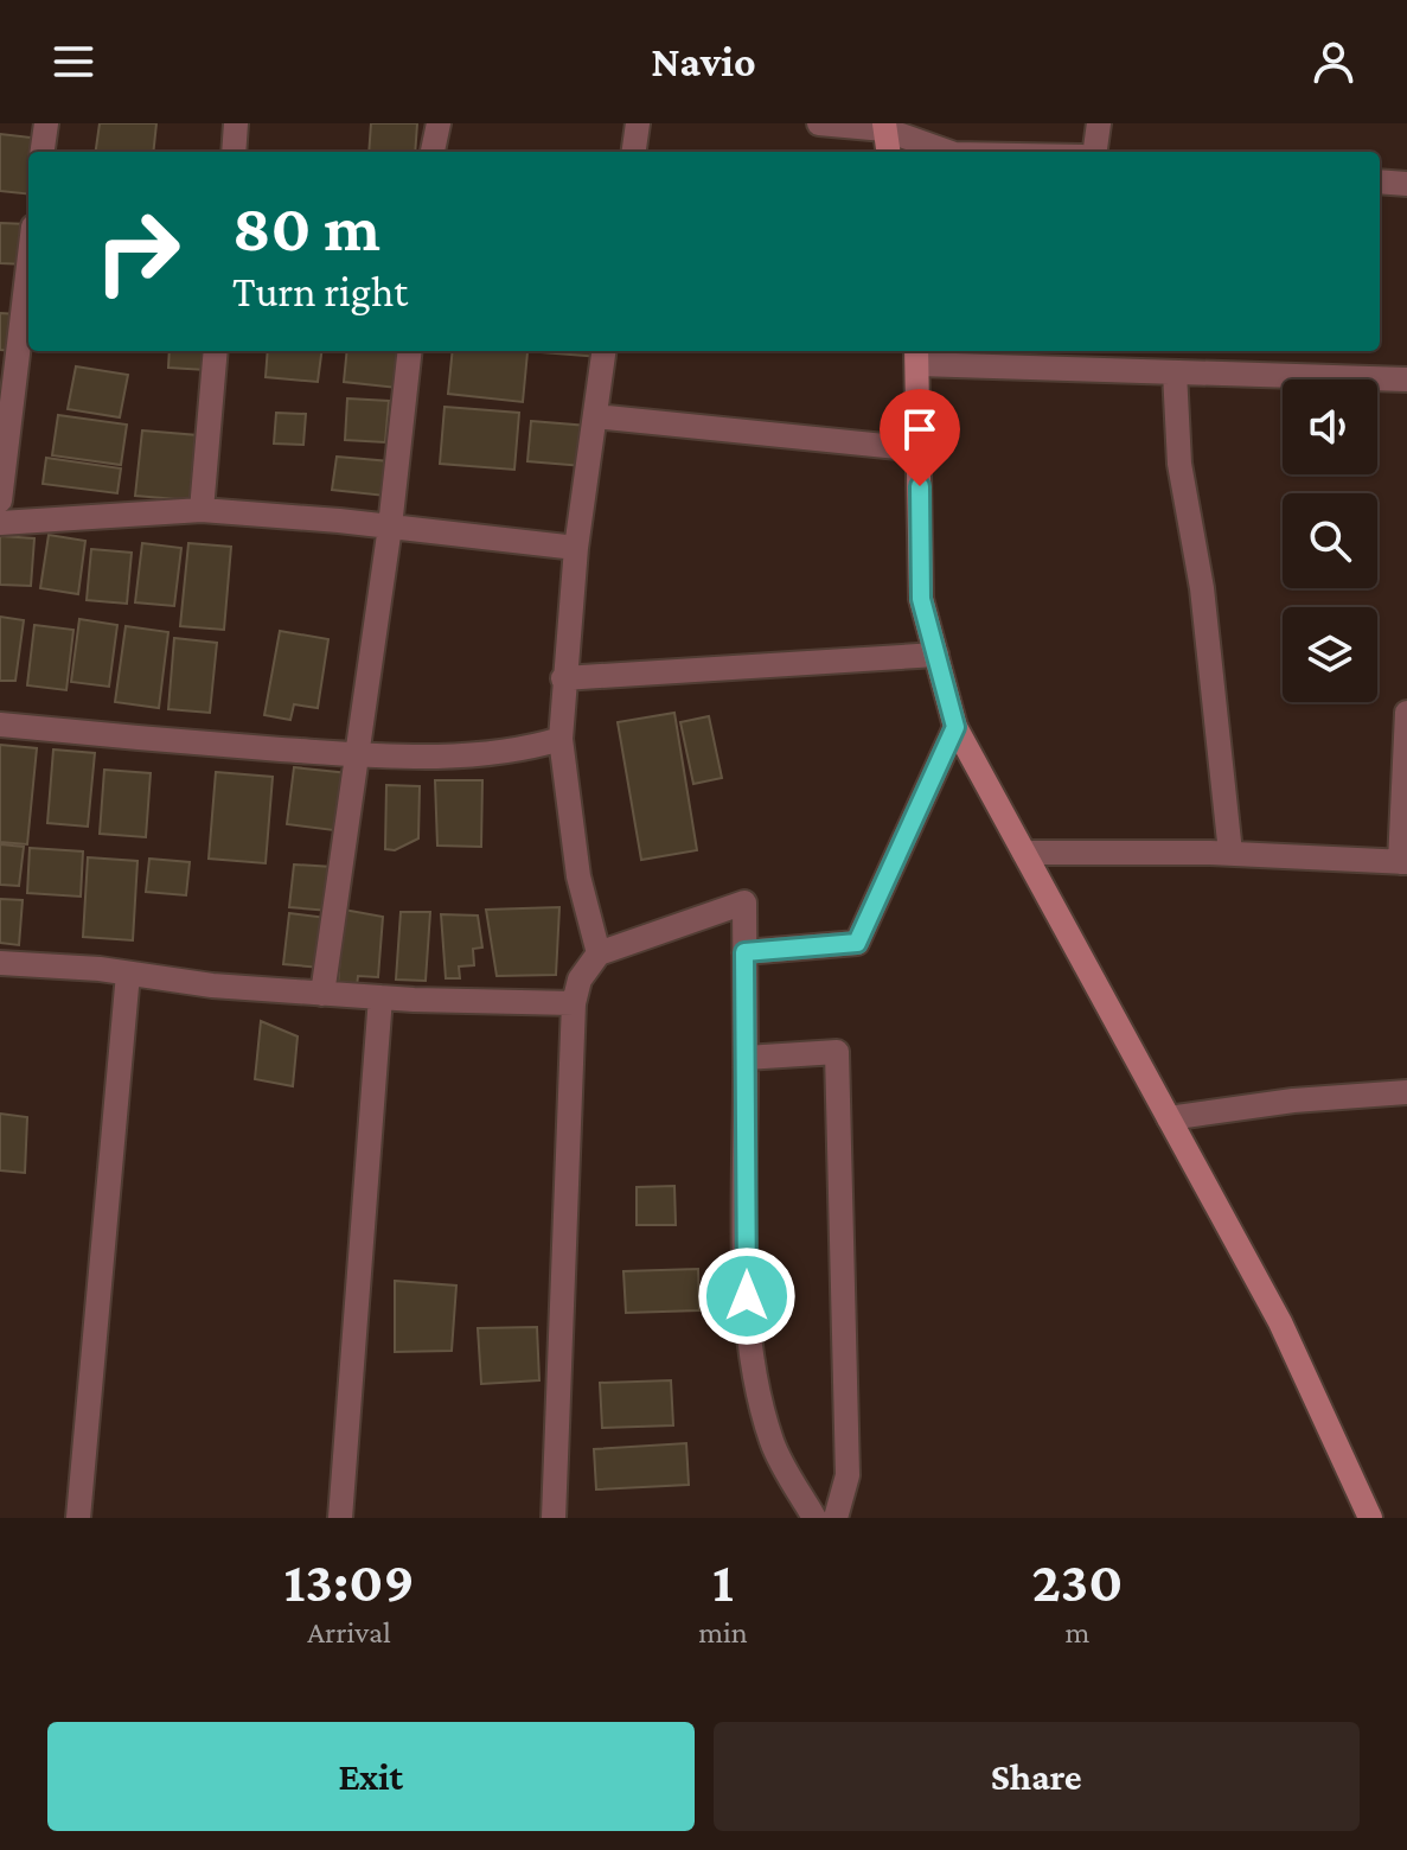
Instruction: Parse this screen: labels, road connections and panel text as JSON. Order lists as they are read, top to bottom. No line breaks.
{"page":{"header":"Navio","turn":["80 m","Turn right"],"eta":["13:09","Arrival","1","min","230","m"],"buttons":["Exit","Share"]}}
